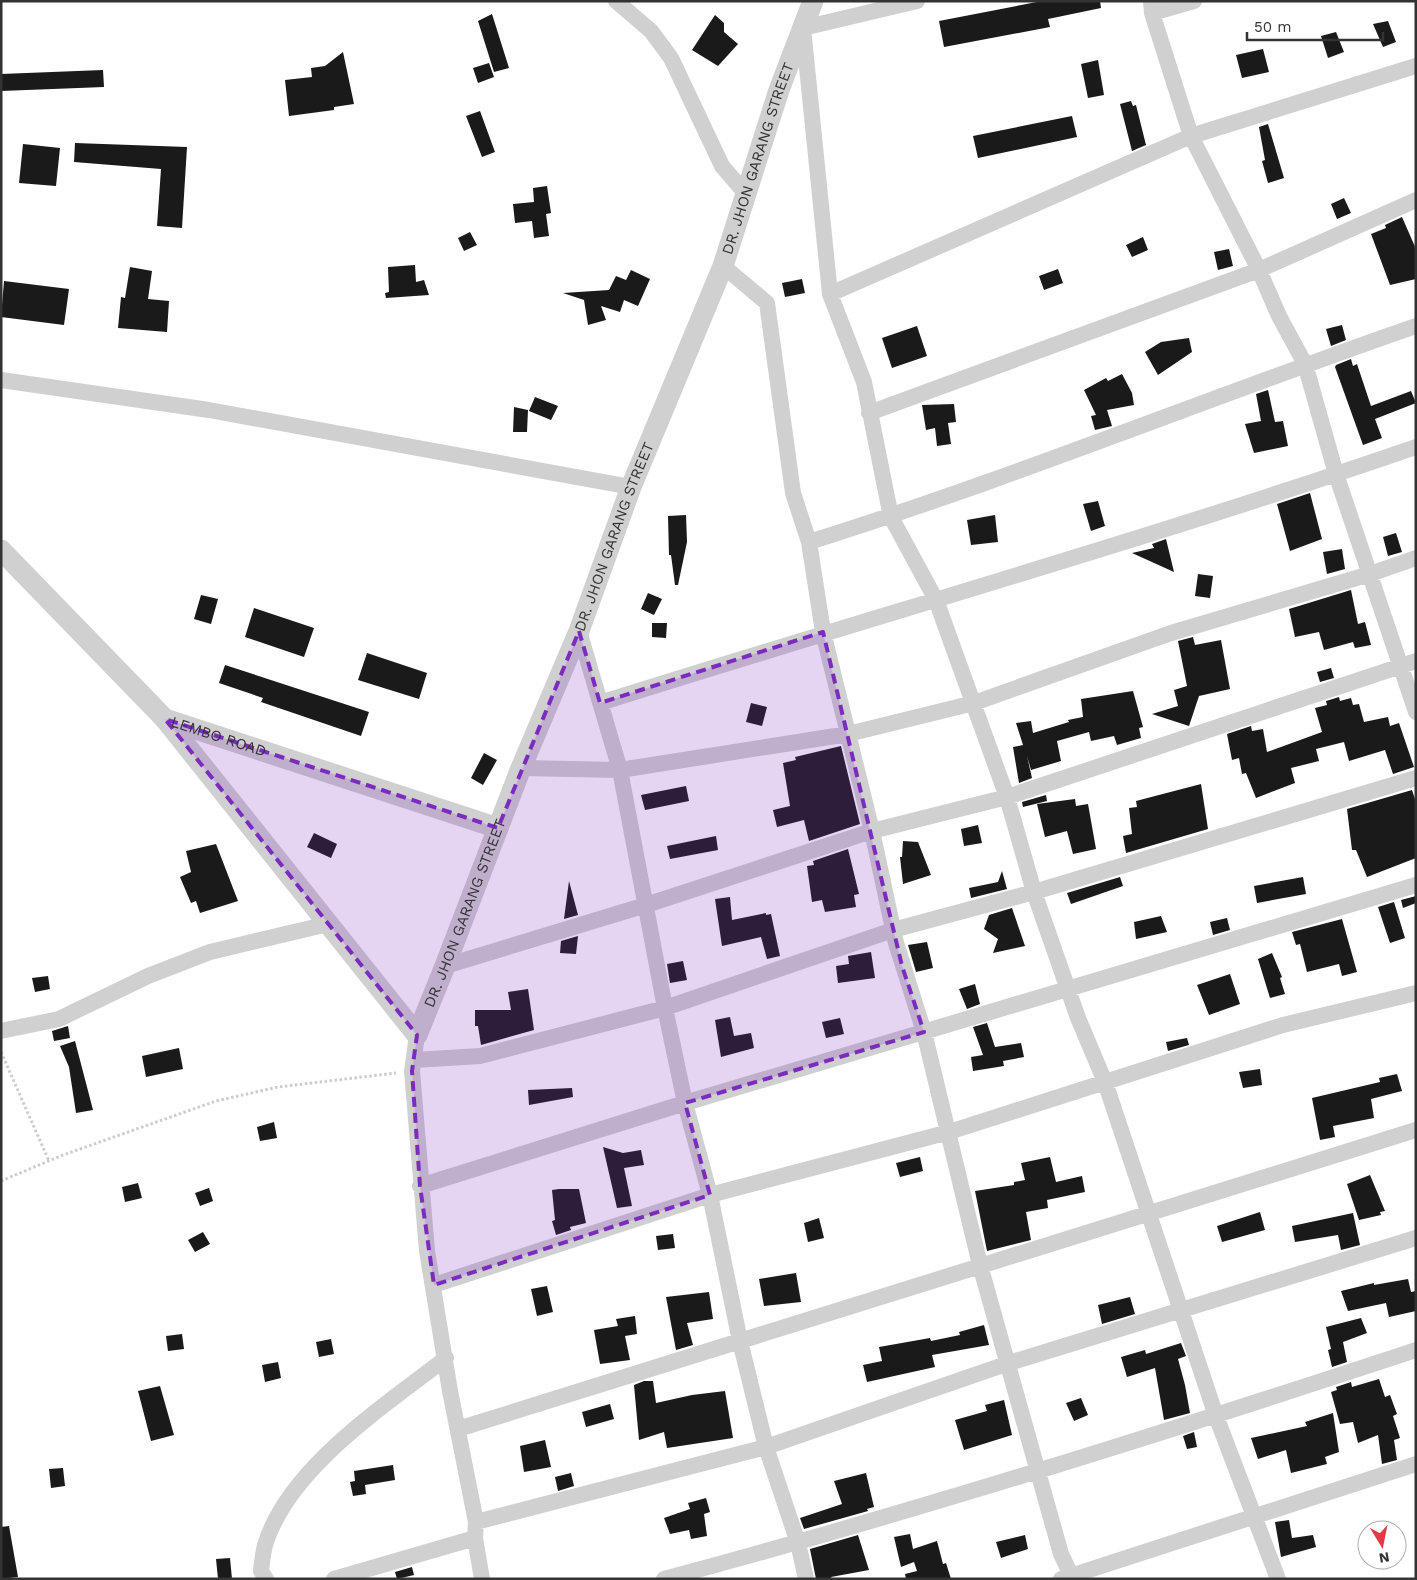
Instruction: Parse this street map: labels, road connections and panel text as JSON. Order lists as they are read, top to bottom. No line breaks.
{"streets":{"street":["DR. JHON GARANG STREET","LEMBO ROAD"]},"crossings":[["DR. JHON GARANG STREET","LEMBO ROAD"]],"scale_bar":"50 m","north":"bottom"}
